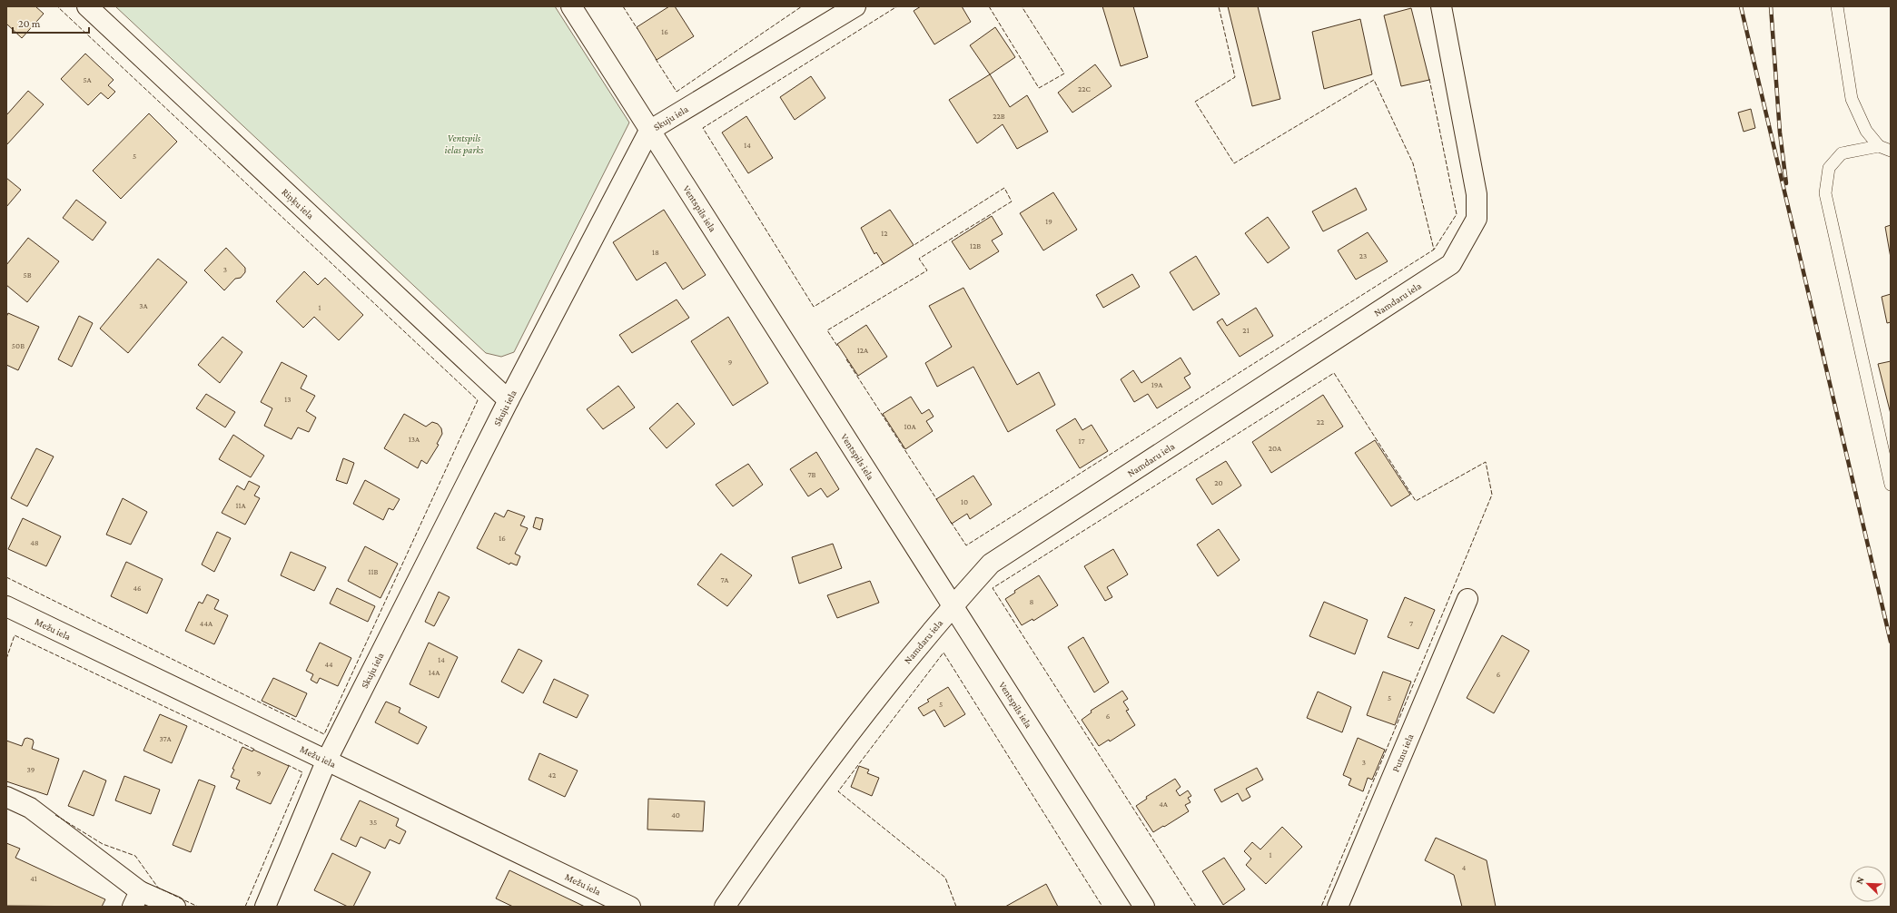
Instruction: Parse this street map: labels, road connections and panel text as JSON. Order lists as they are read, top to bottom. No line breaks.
{"streets":{"street":["Skuju iela","Riņķu iela","Ventspils iela","Namdaru iela","Mežu iela","Putnu iela"]},"crossings":[["Skuju iela","Riņķu iela"],["Skuju iela","Ventspils iela"],["Skuju iela","Mežu iela"],["Ventspils iela","Namdaru iela"]],"parks":["Ventspils ielas parks"],"house_numbers":["16","5A","22C","22B","14","5","19","12","12B","18","23","3","5B","3A","1","21","50B","12A","9","19A","13","22","10A","13A","17","20A","7B","20","10","11A","16","48","11B","7A","46","8","44A","7","14","44","14A","6","5","5","6","37A","3","39","9","42","4A","40","35","1","4","41"],"scale_bar":"20 m","north":"top left"}
